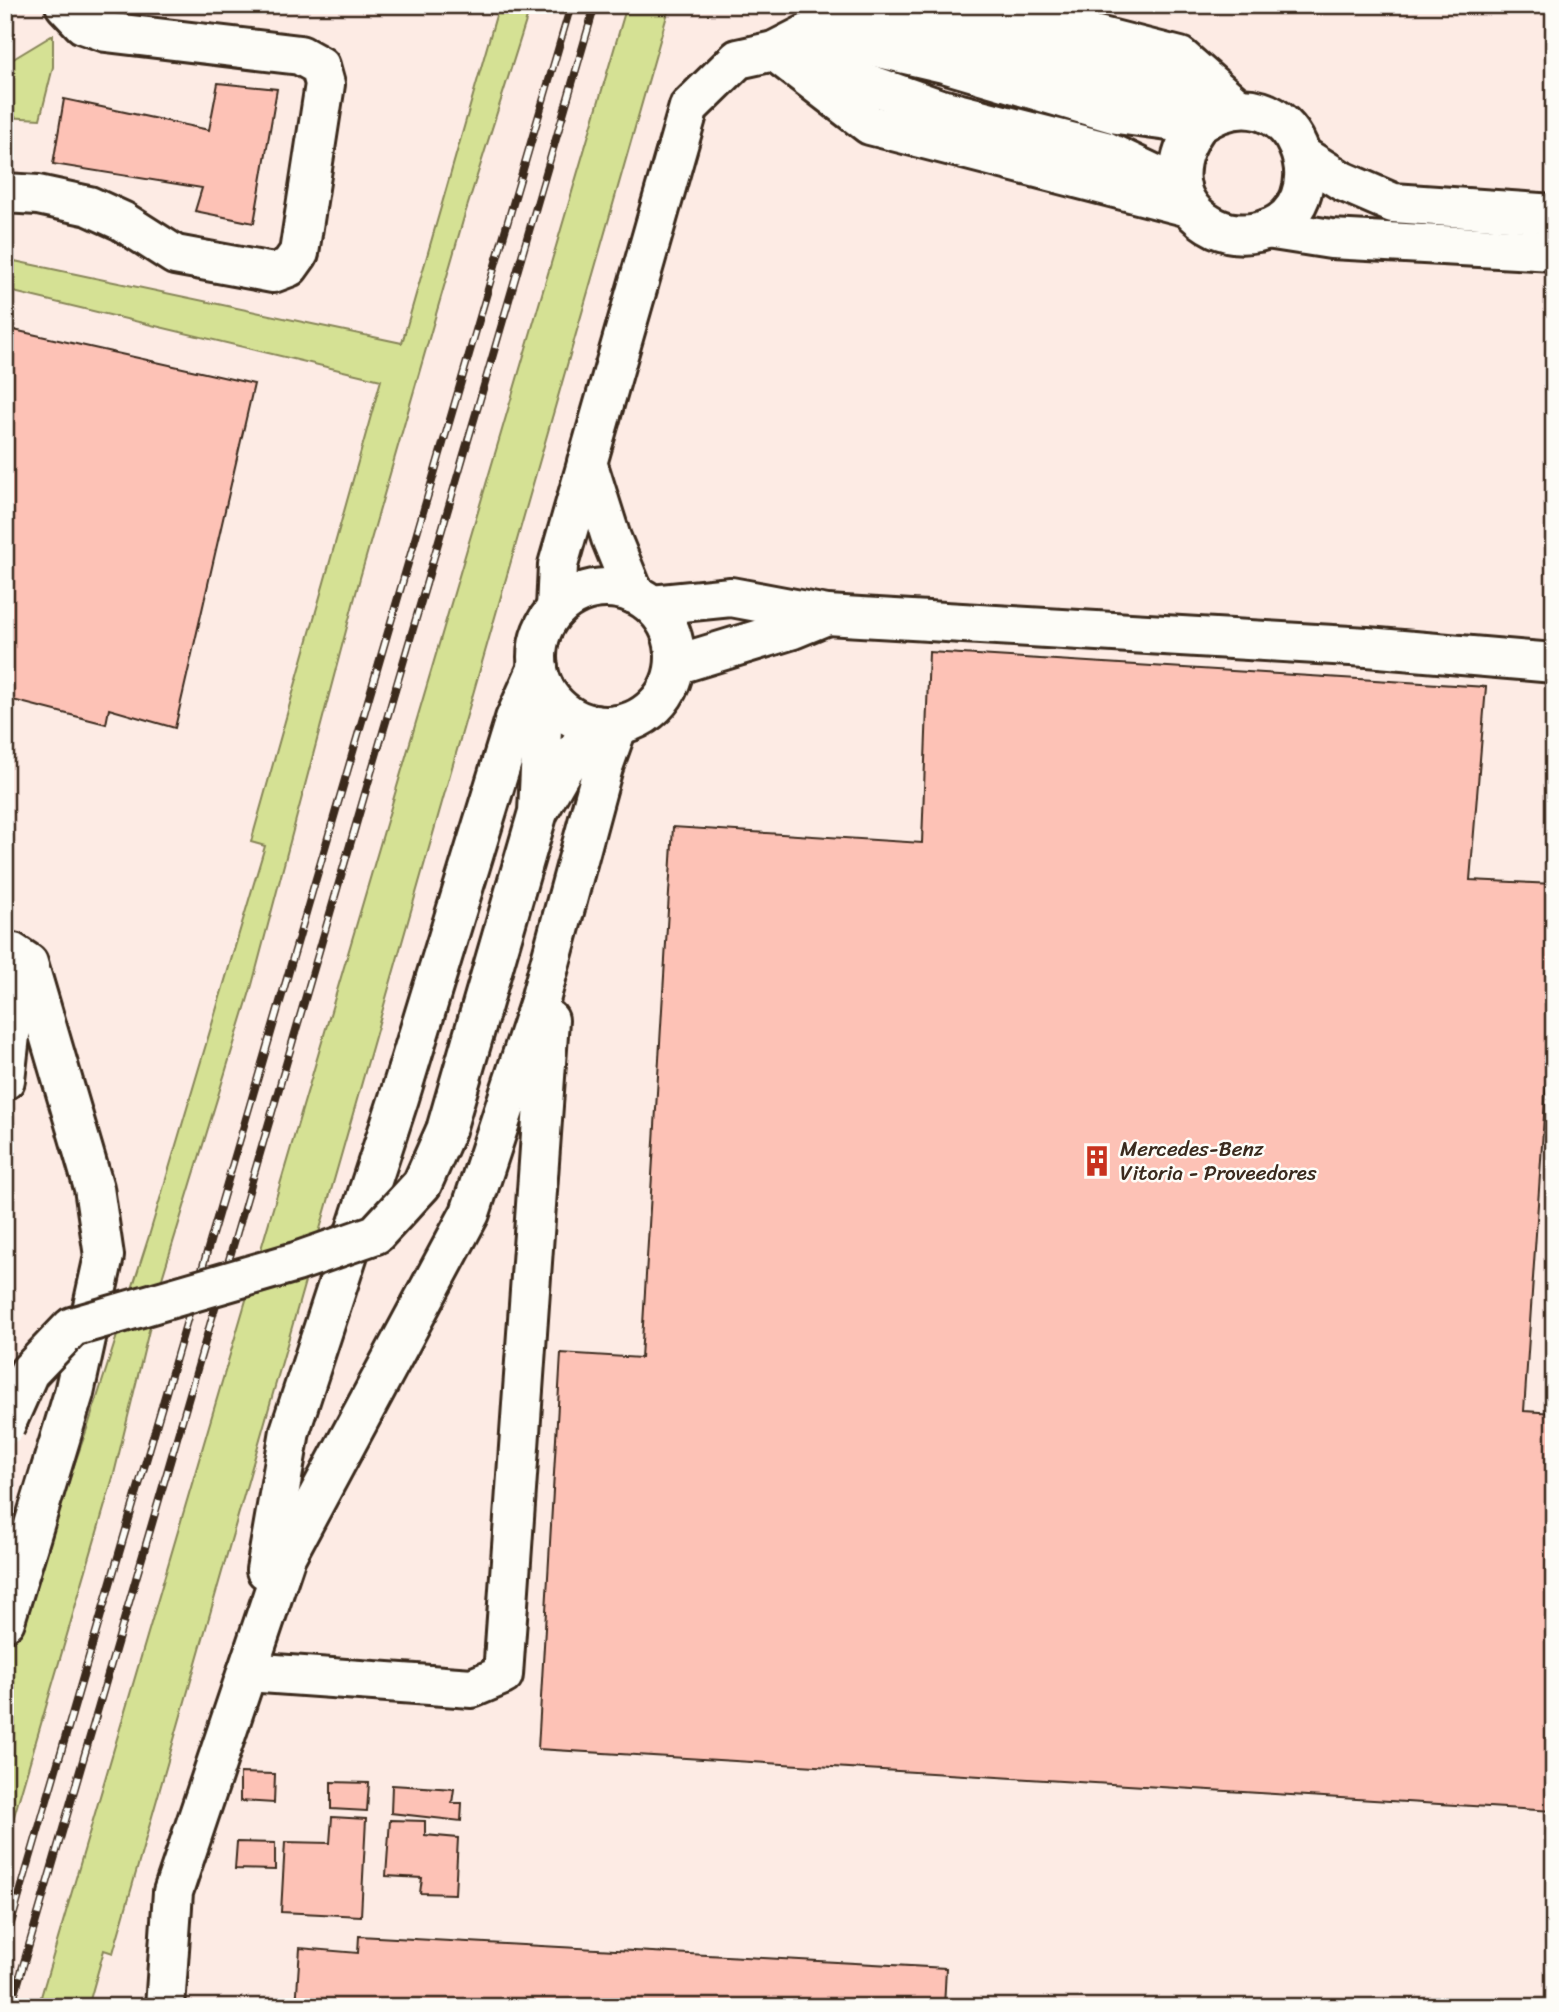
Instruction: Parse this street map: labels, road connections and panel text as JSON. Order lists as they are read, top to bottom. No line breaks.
{"places":{"building":["Mercedes-Benz Vitoria - Proveedores"]}}
